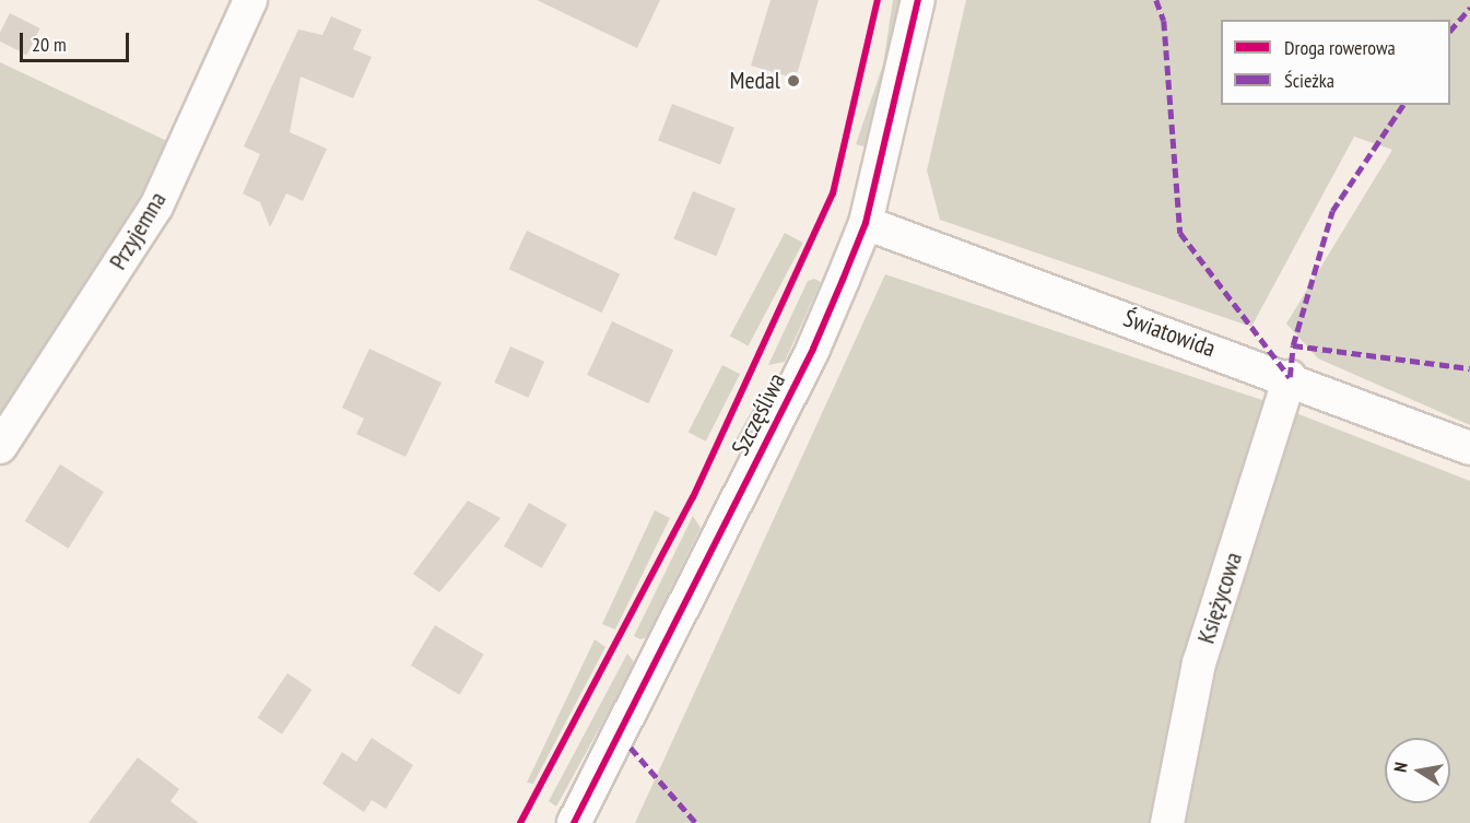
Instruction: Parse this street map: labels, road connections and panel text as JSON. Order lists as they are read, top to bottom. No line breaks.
{"streets":{"street":["Przyjemna","Światowida","Szczęśliwa","Księżycowa"]},"crossings":[["Światowida","Szczęśliwa"],["Światowida","Księżycowa"]],"places":["Medal"],"legend":["Droga rowerowa","Ścieżka"],"scale_bar":"20 m","north":"left"}
